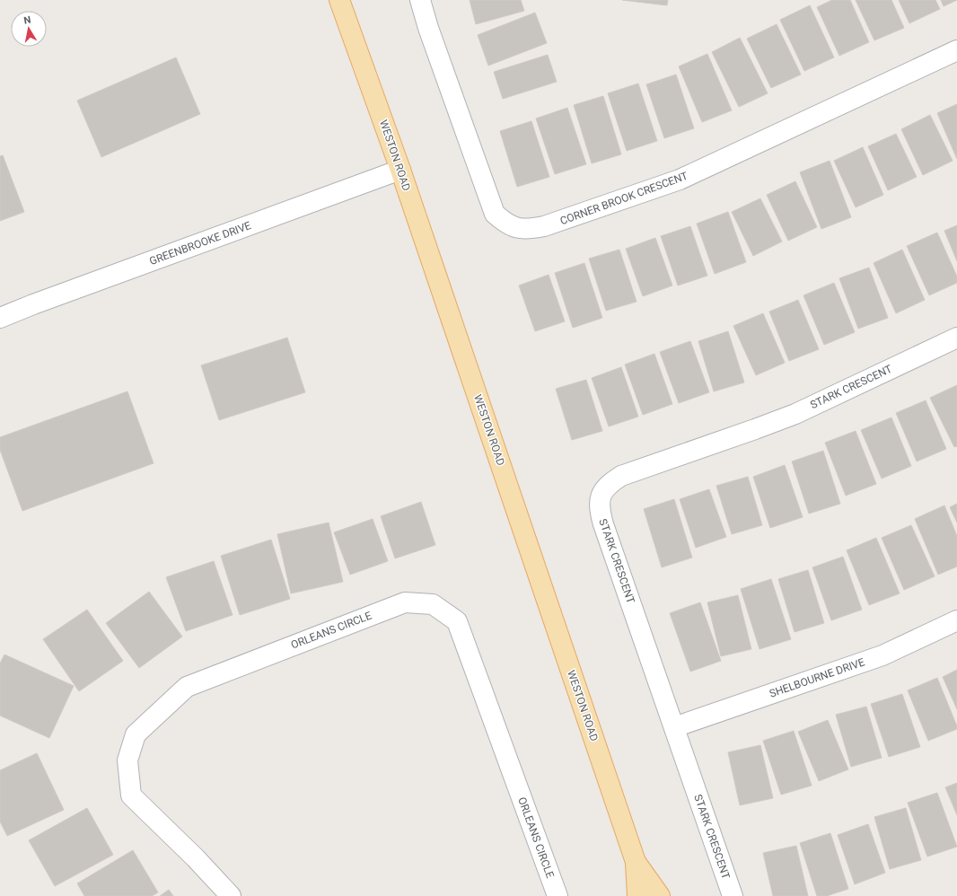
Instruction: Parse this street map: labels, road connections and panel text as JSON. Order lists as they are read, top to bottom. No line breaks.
{"streets":{"main road":["WESTON ROAD"],"street":["CORNER BROOK CRESCENT","GREENBROOKE DRIVE","STARK CRESCENT","ORLEANS CIRCLE","SHELBOURNE DRIVE"]},"crossings":[["WESTON ROAD","GREENBROOKE DRIVE"],["STARK CRESCENT","SHELBOURNE DRIVE"]],"north":"top"}
